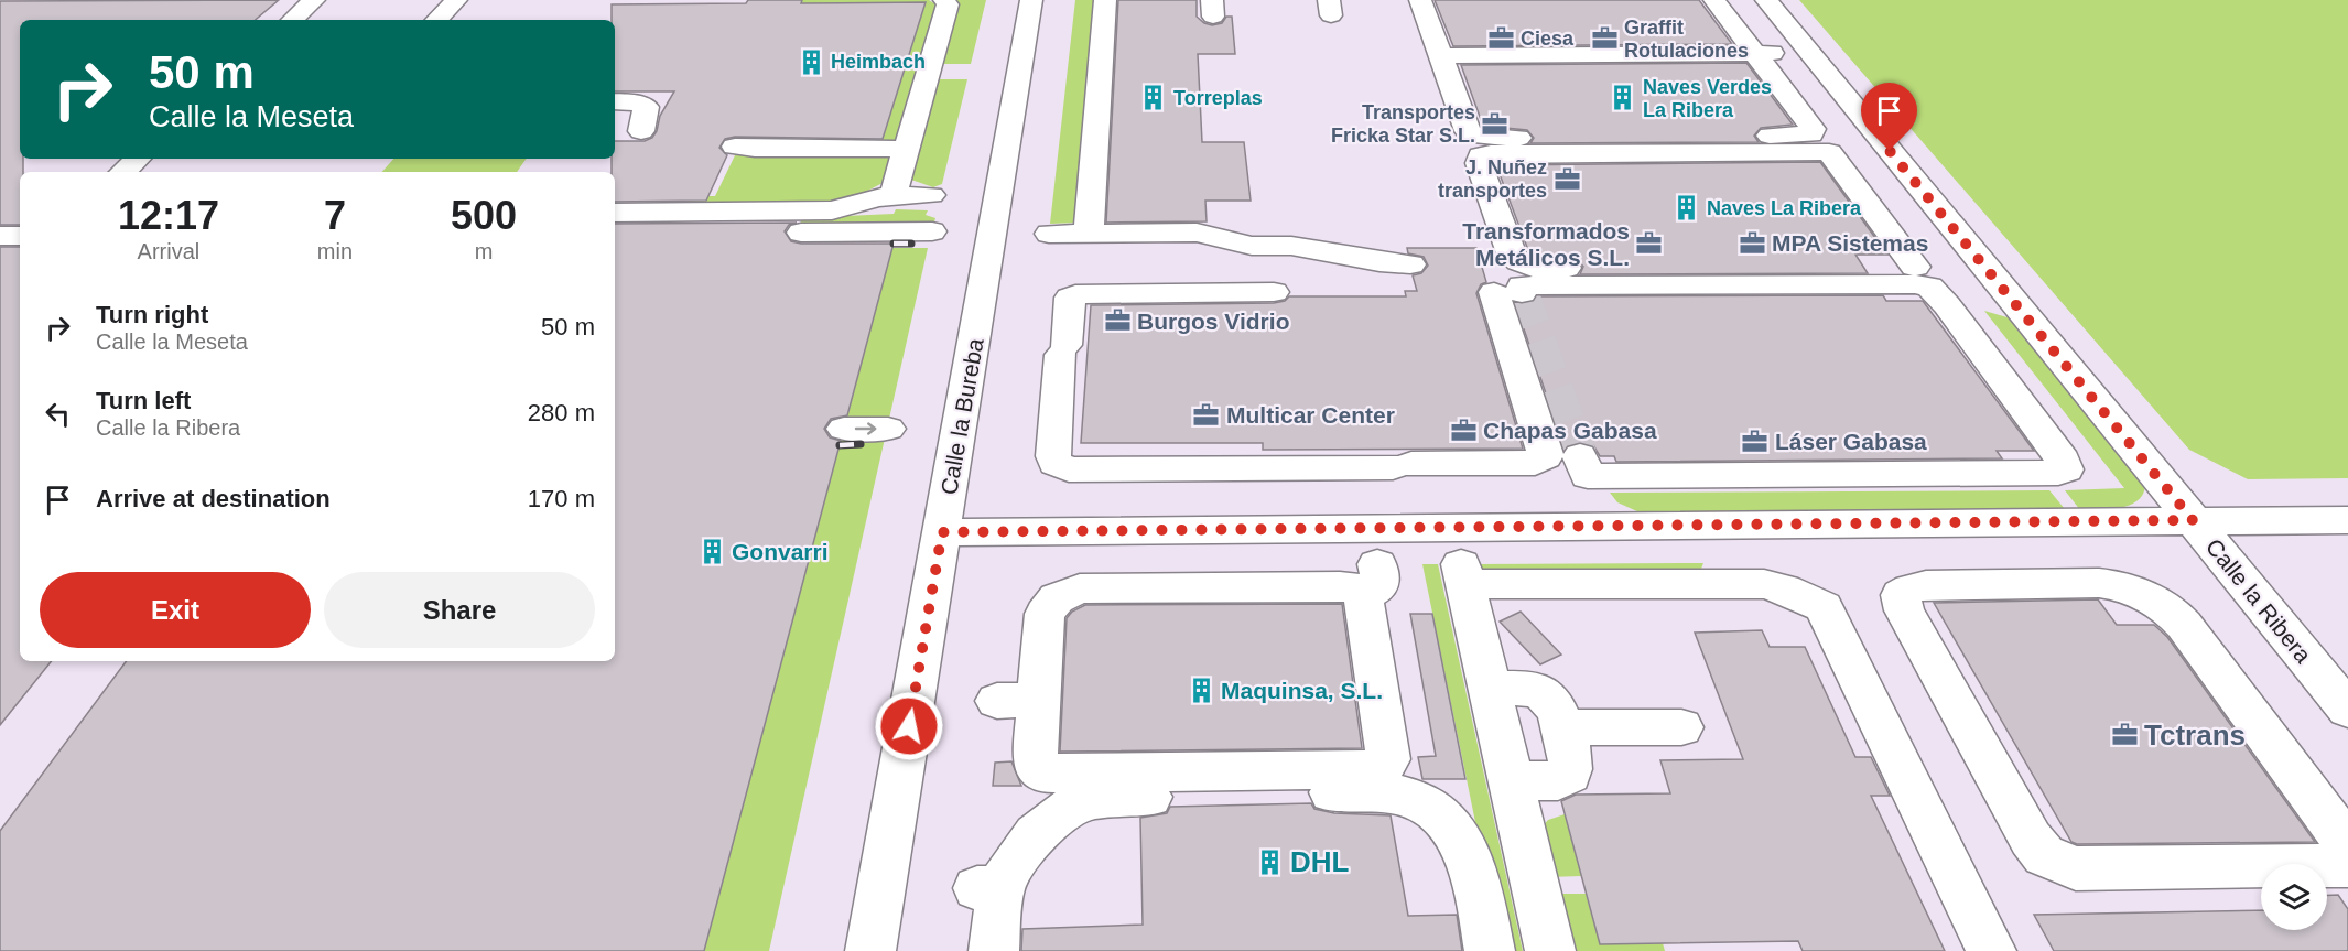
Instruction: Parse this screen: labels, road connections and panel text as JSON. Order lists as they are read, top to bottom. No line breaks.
{"streets":{"street":["Calle la Bureba","Calle la Ribera"]},"places":{"office":["Ciesa","Graffit Rotulaciones","Transportes Fricka Star S.L.","J. Nuñez transportes","MPA Sistemas","Transformados Metálicos S.L.","Burgos Vidrio","Multicar Center","Chapas Gabasa","Láser Gabasa","Tctrans"],"building":["Heimbach","Torreplas","Naves Verdes La Ribera","Naves La Ribera","Gonvarri","Maquinsa, S.L.","DHL"]},"page":{"turn":["50 m","Calle la Meseta"],"eta":["12:17","Arrival","7","min","500","m"],"list":[{"name":"Turn right","note":"Calle la Meseta","value":"50 m"},{"name":"Turn left","note":"Calle la Ribera","value":"280 m"},{"name":"Arrive at destination","value":"170 m"}],"buttons":["Exit","Share"]}}
